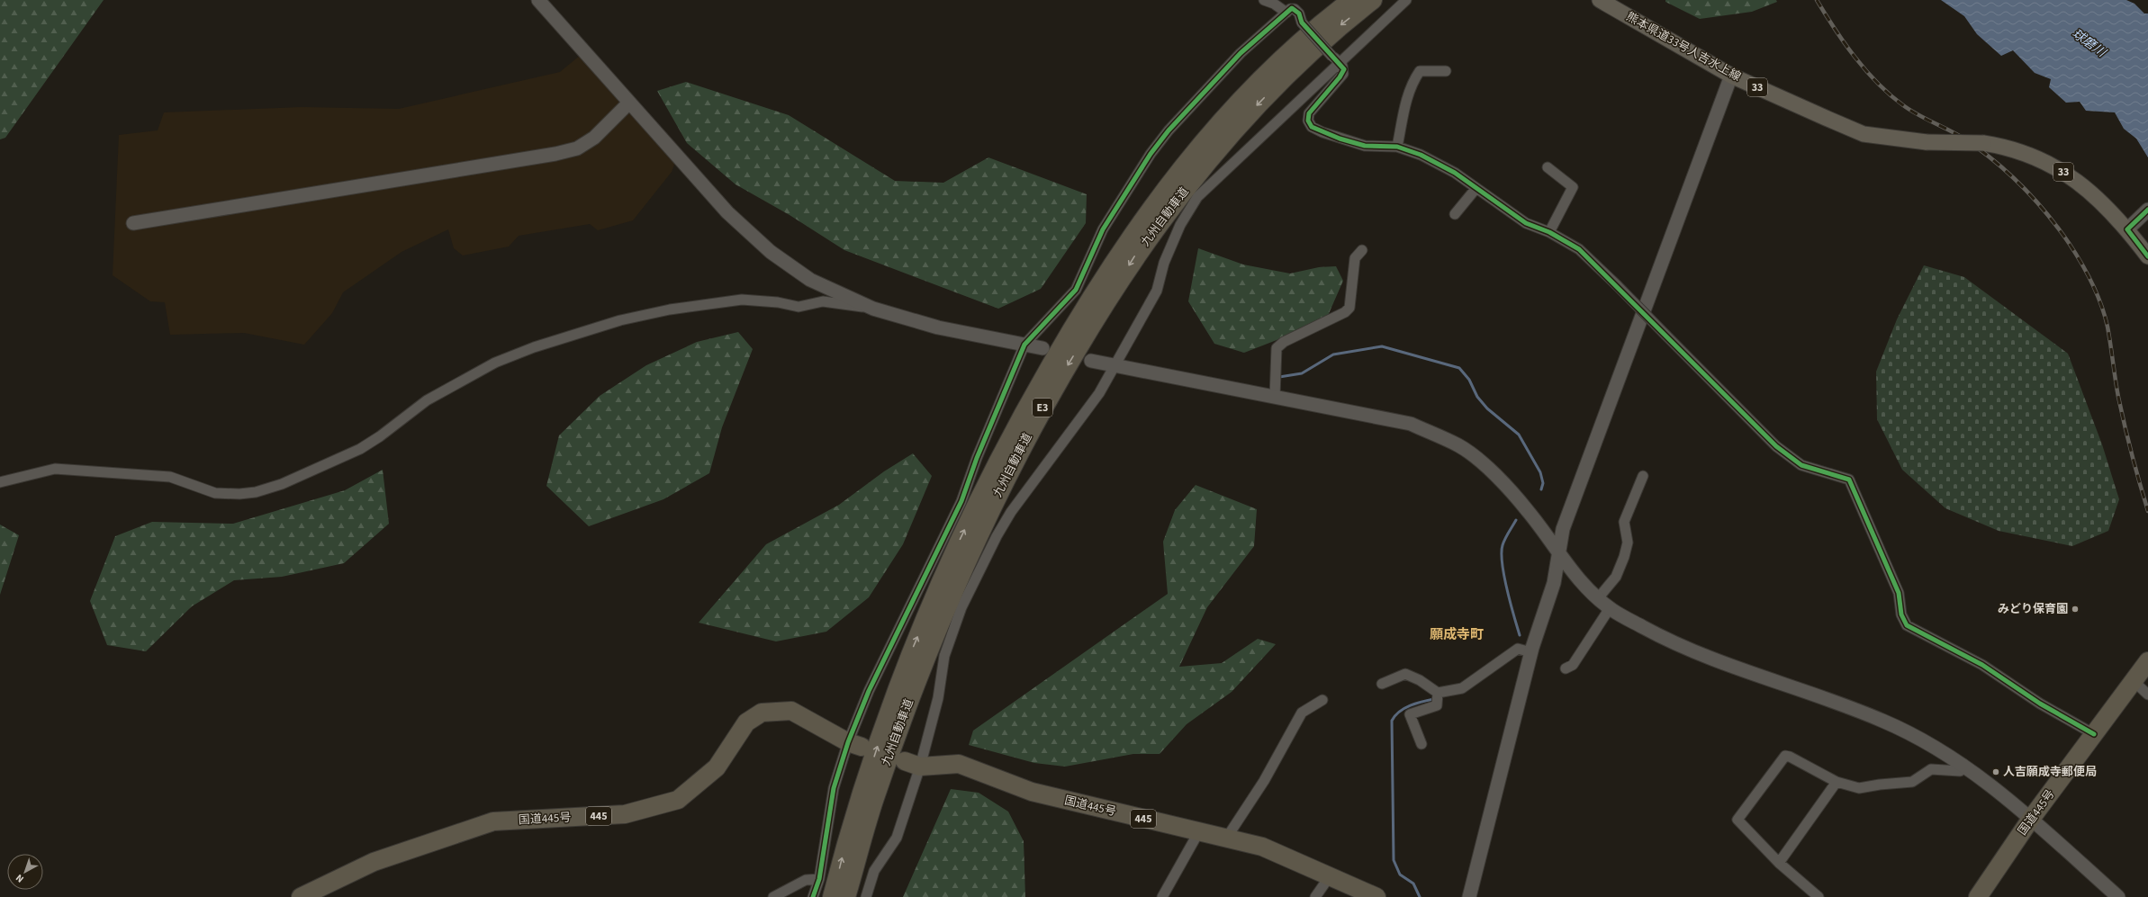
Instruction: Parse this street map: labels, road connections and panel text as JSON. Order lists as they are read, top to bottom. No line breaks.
{"streets":{"highway":["九州自動車道","E3","国道445号","445"],"main road":["熊本県道33号人吉水上線","33"]},"districts":["願成寺町"],"water":["球磨川"],"places":["みどり保育園","人吉願成寺郵便局"],"north":"bottom left"}
